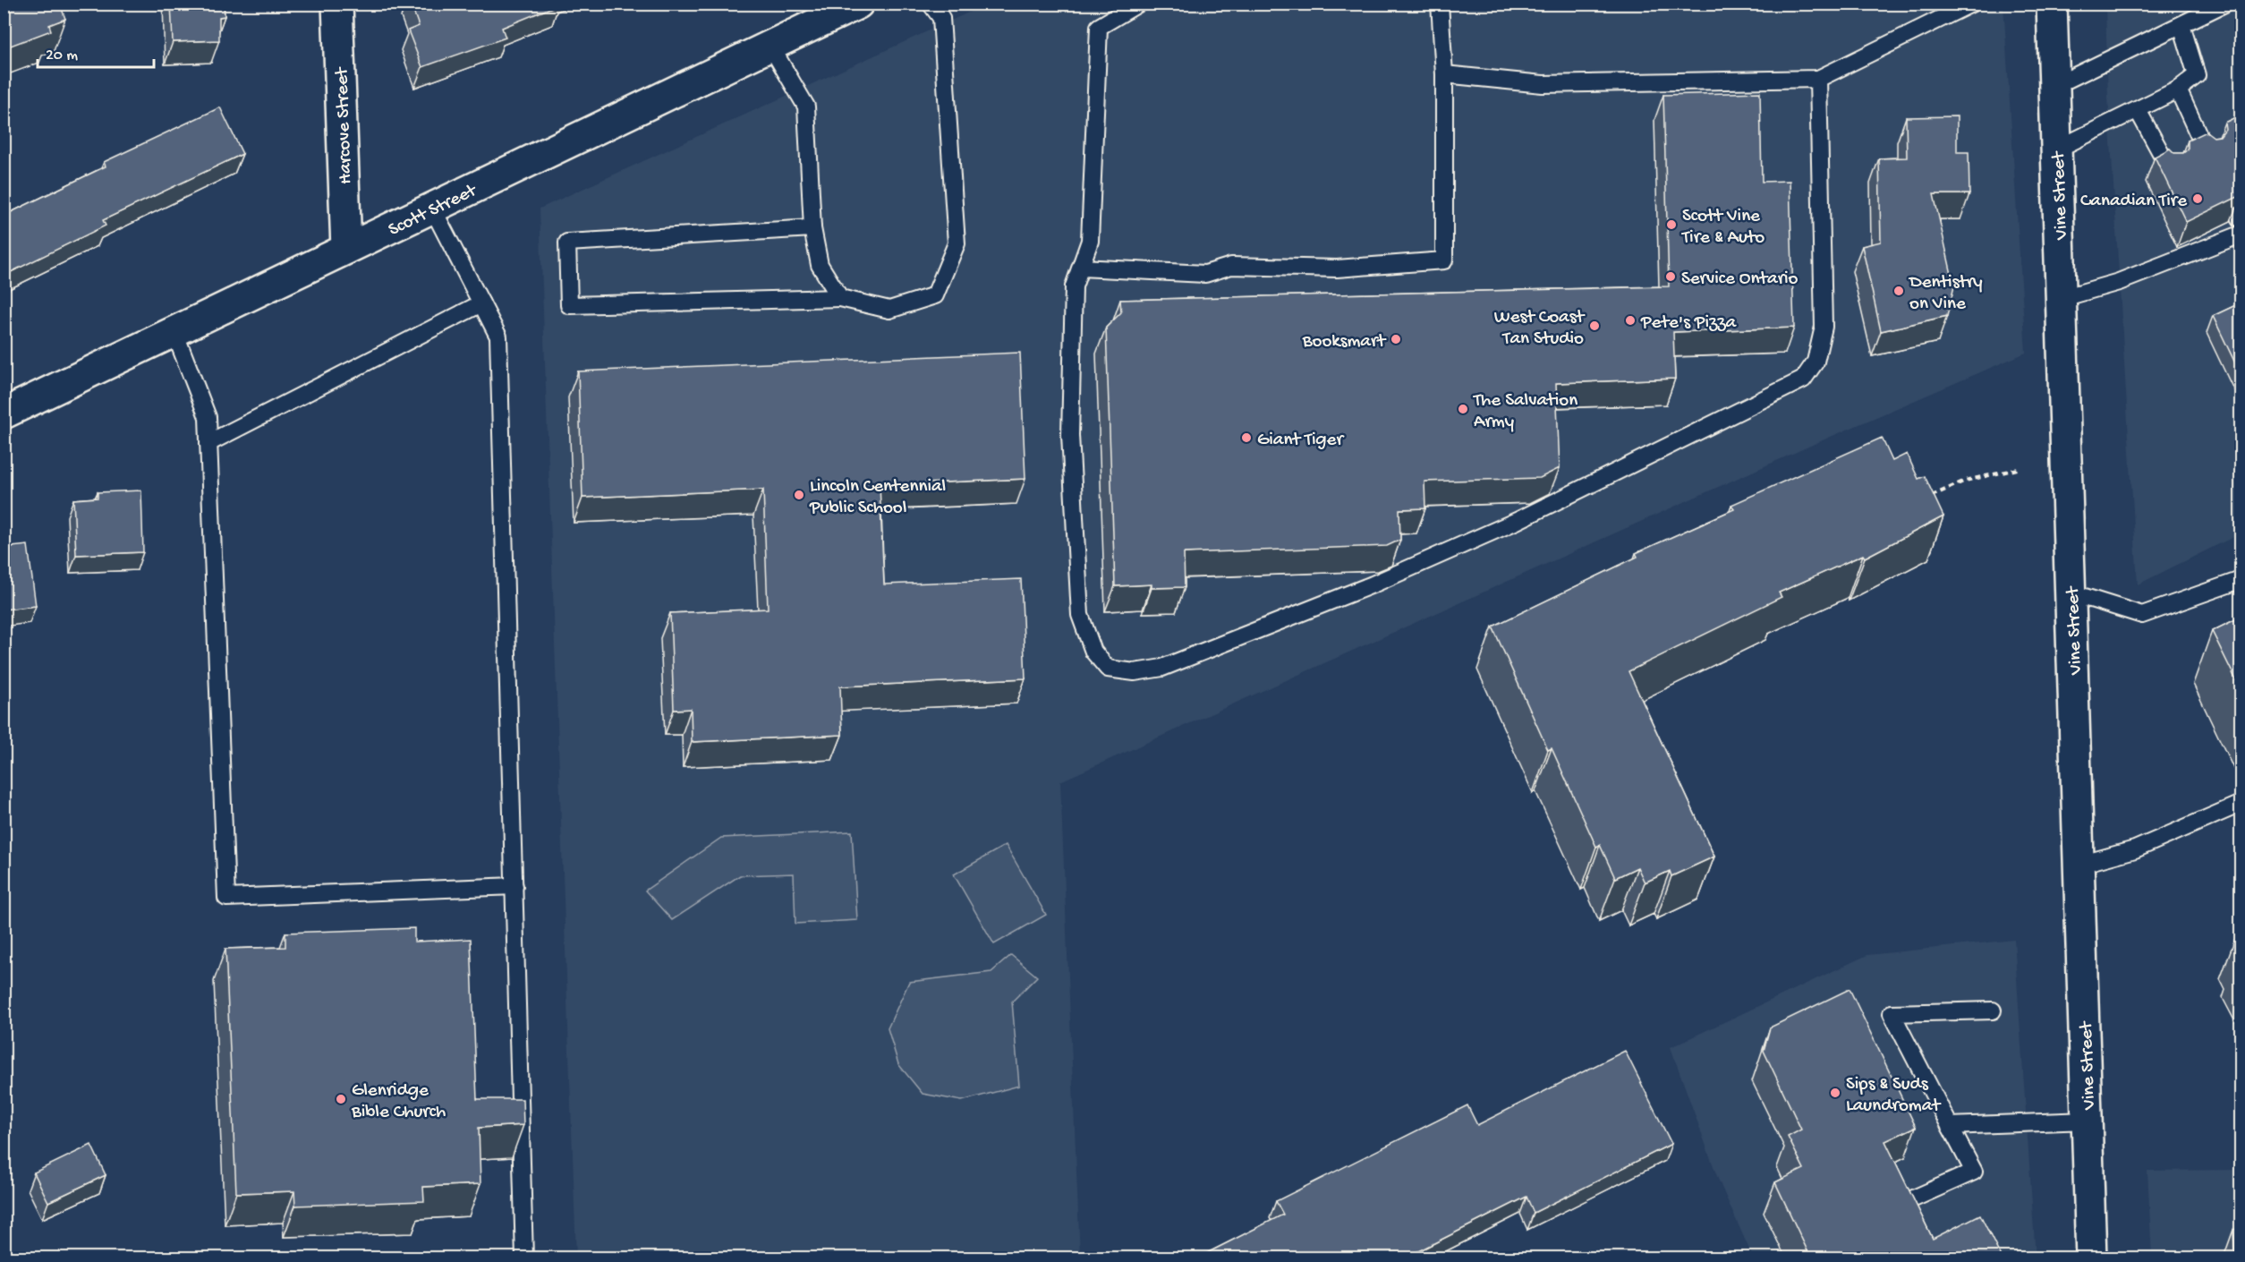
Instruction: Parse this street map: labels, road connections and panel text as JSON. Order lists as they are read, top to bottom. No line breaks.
{"streets":{"street":["Harcove Street","Vine Street","Scott Street"]},"crossings":[["Harcove Street","Scott Street"]],"places":["Canadian Tire","Scott Vine Tire & Auto","Service Ontario","Dentistry on Vine","Pete's Pizza","West Coast Tan Studio","Booksmart","The Salvation Army","Giant Tiger","Lincoln Centennial Public School","Sips & Suds Laundromat","Glenridge Bible Church"],"scale_bar":"20 m"}
